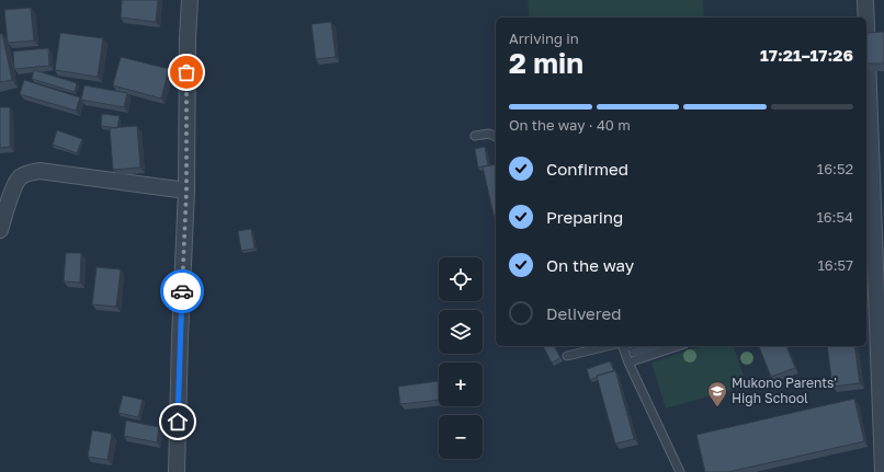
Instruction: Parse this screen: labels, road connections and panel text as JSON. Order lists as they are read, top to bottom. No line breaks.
{"places":{"school or university":["Mukono Parents' High School"]},"page":{"heading":["2 min","Arriving in","17:21–17:26"],"bar":"On the way · 40 m","list":[["Confirmed","16:52"],["Preparing","16:54"],["On the way","16:57"],"Delivered"],"map_buttons":["+","−"]}}
